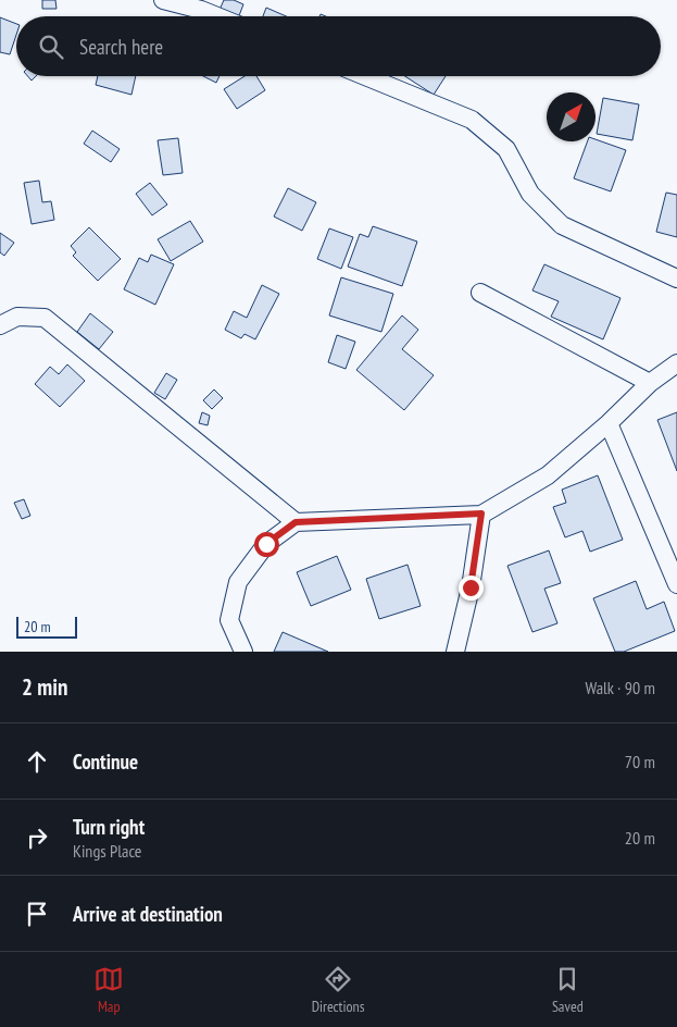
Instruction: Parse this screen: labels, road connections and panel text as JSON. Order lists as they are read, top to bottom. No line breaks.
{"scale_bar":"20 m","north":"top right","page":{"search":"Search here","scale":"20 m","heading":["2 min","Walk · 90 m"],"list":[["Continue","70 m"],["Turn right","Kings Place","20 m"],"Arrive at destination"],"nav":["Map","Directions","Saved"]}}
